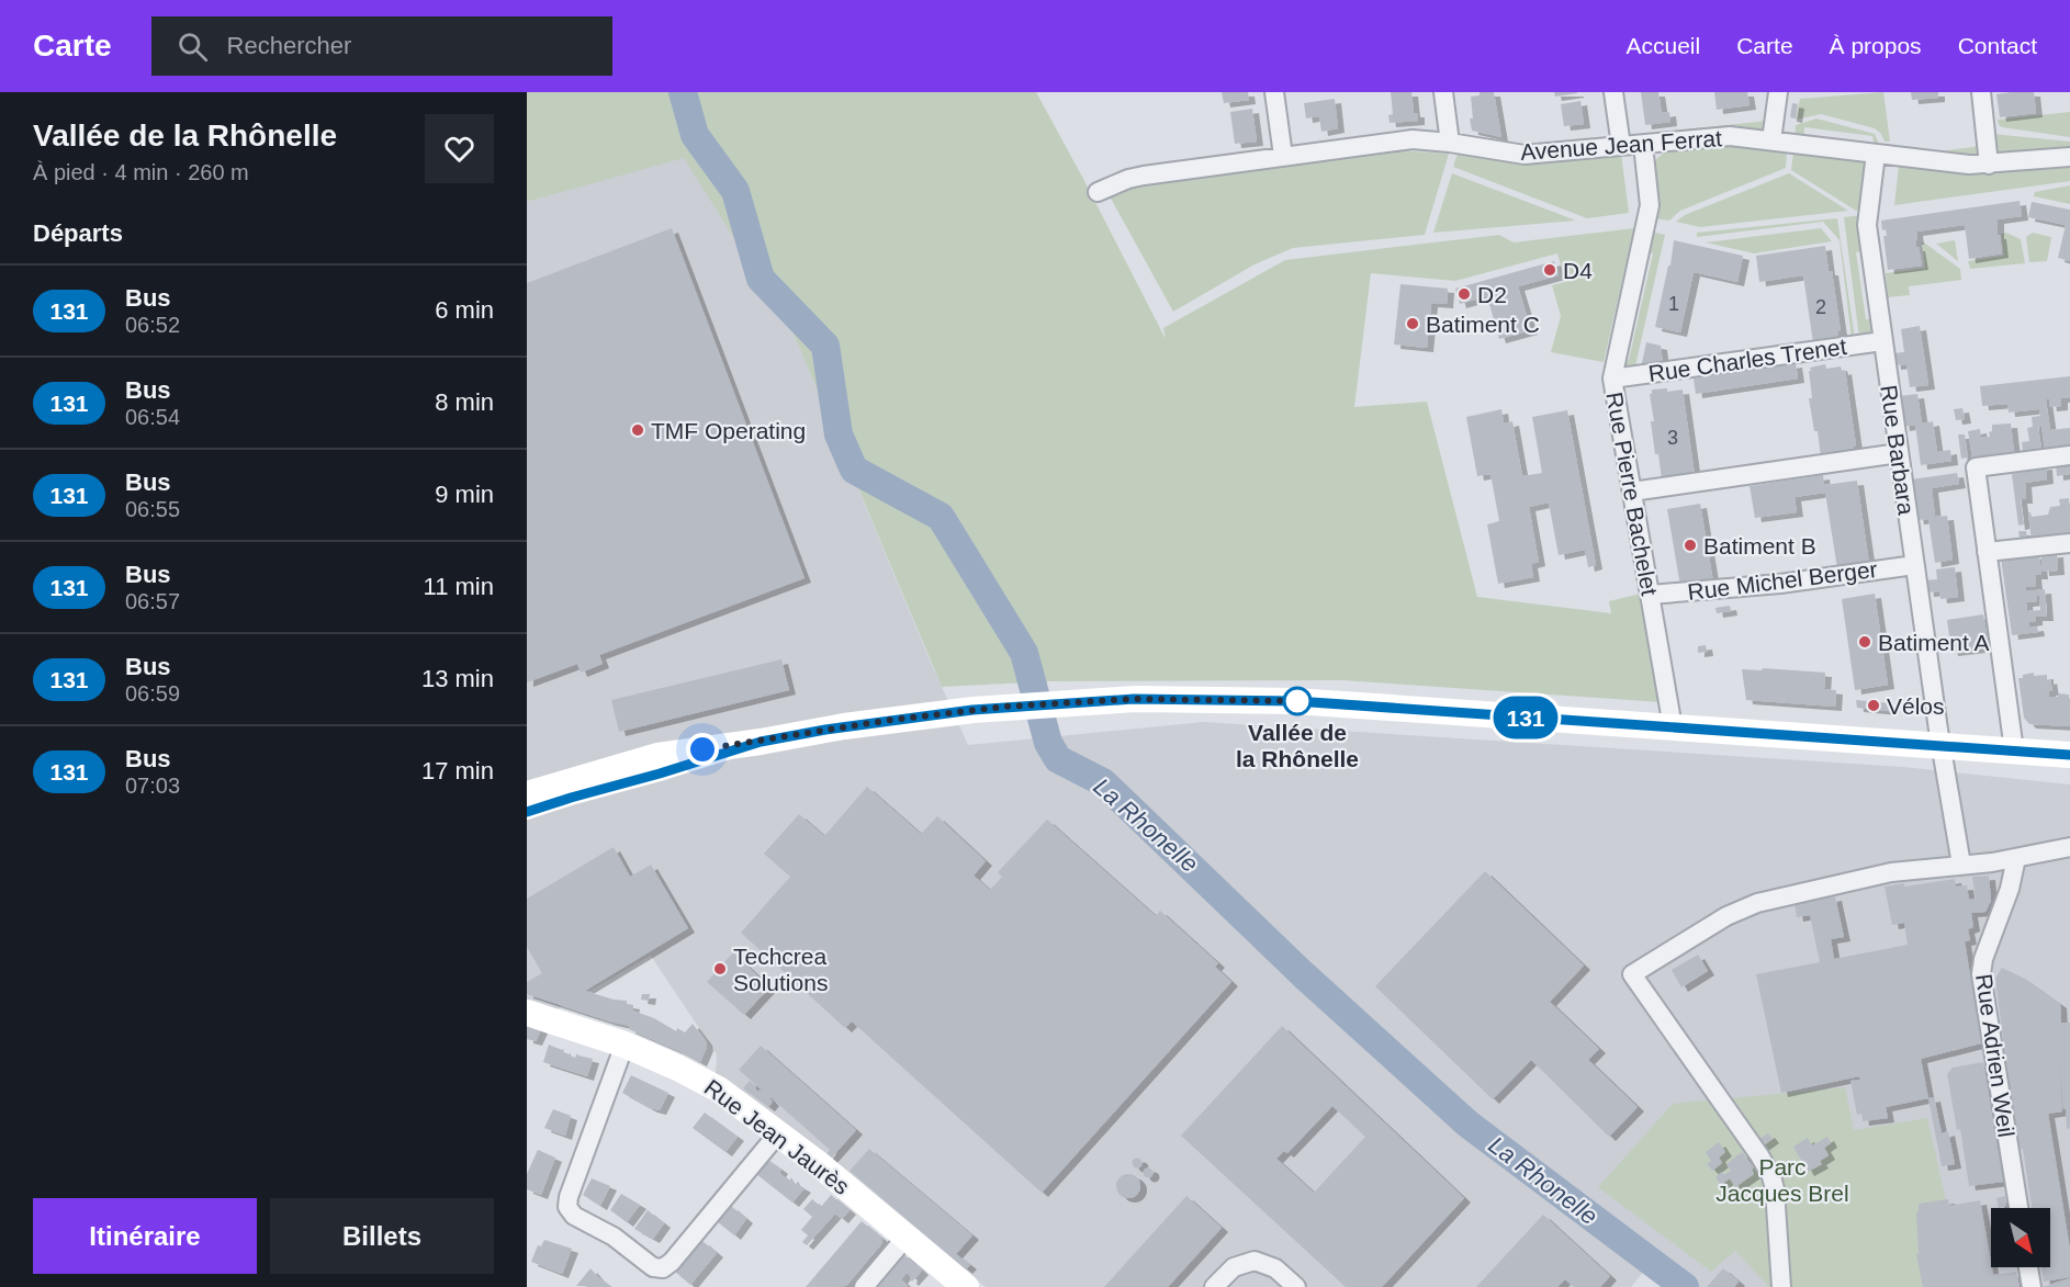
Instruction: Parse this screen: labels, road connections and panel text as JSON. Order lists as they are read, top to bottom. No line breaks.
{"streets":{"street":["Avenue Jean Ferrat","Rue Charles Trenet","Rue Barbara","Rue Pierre Bachelet","Rue Michel Berger","Rue Adrien Weil","Rue Jean Jaurès"]},"crossings":[["Avenue Jean Ferrat","Rue Barbara"],["Avenue Jean Ferrat","Rue Pierre Bachelet"],["Rue Charles Trenet","Rue Barbara"],["Rue Charles Trenet","Rue Pierre Bachelet"],["Rue Barbara","Rue Michel Berger"],["Rue Pierre Bachelet","Rue Michel Berger"]],"water":["La Rhonelle"],"parks":["Parc Jacques Brel"],"places":["D4","D2","Batiment C","TMF Operating","Batiment B","Batiment A","Vallée de la Rhônelle","Vélos","Techcrea Solutions"],"lines":["bus line 131"],"house_numbers":["1","2","3"],"north":"bottom right","page":{"header":"Carte","search":"Rechercher","nav":["Accueil","Carte","À propos","Contact"],"heading":[["Vallée de la Rhônelle","À pied · 4 min · 260 m"],"Départs"],"on_map":"131","list":[{"mark":"131","name":"Bus","note":"06:52","value":"6 min"},{"mark":"131","name":"Bus","note":"06:54","value":"8 min"},{"mark":"131","name":"Bus","note":"06:55","value":"9 min"},{"mark":"131","name":"Bus","note":"06:57","value":"11 min"},{"mark":"131","name":"Bus","note":"06:59","value":"13 min"},{"mark":"131","name":"Bus","note":"07:03","value":"17 min"}],"buttons":["Itinéraire","Billets"]}}
